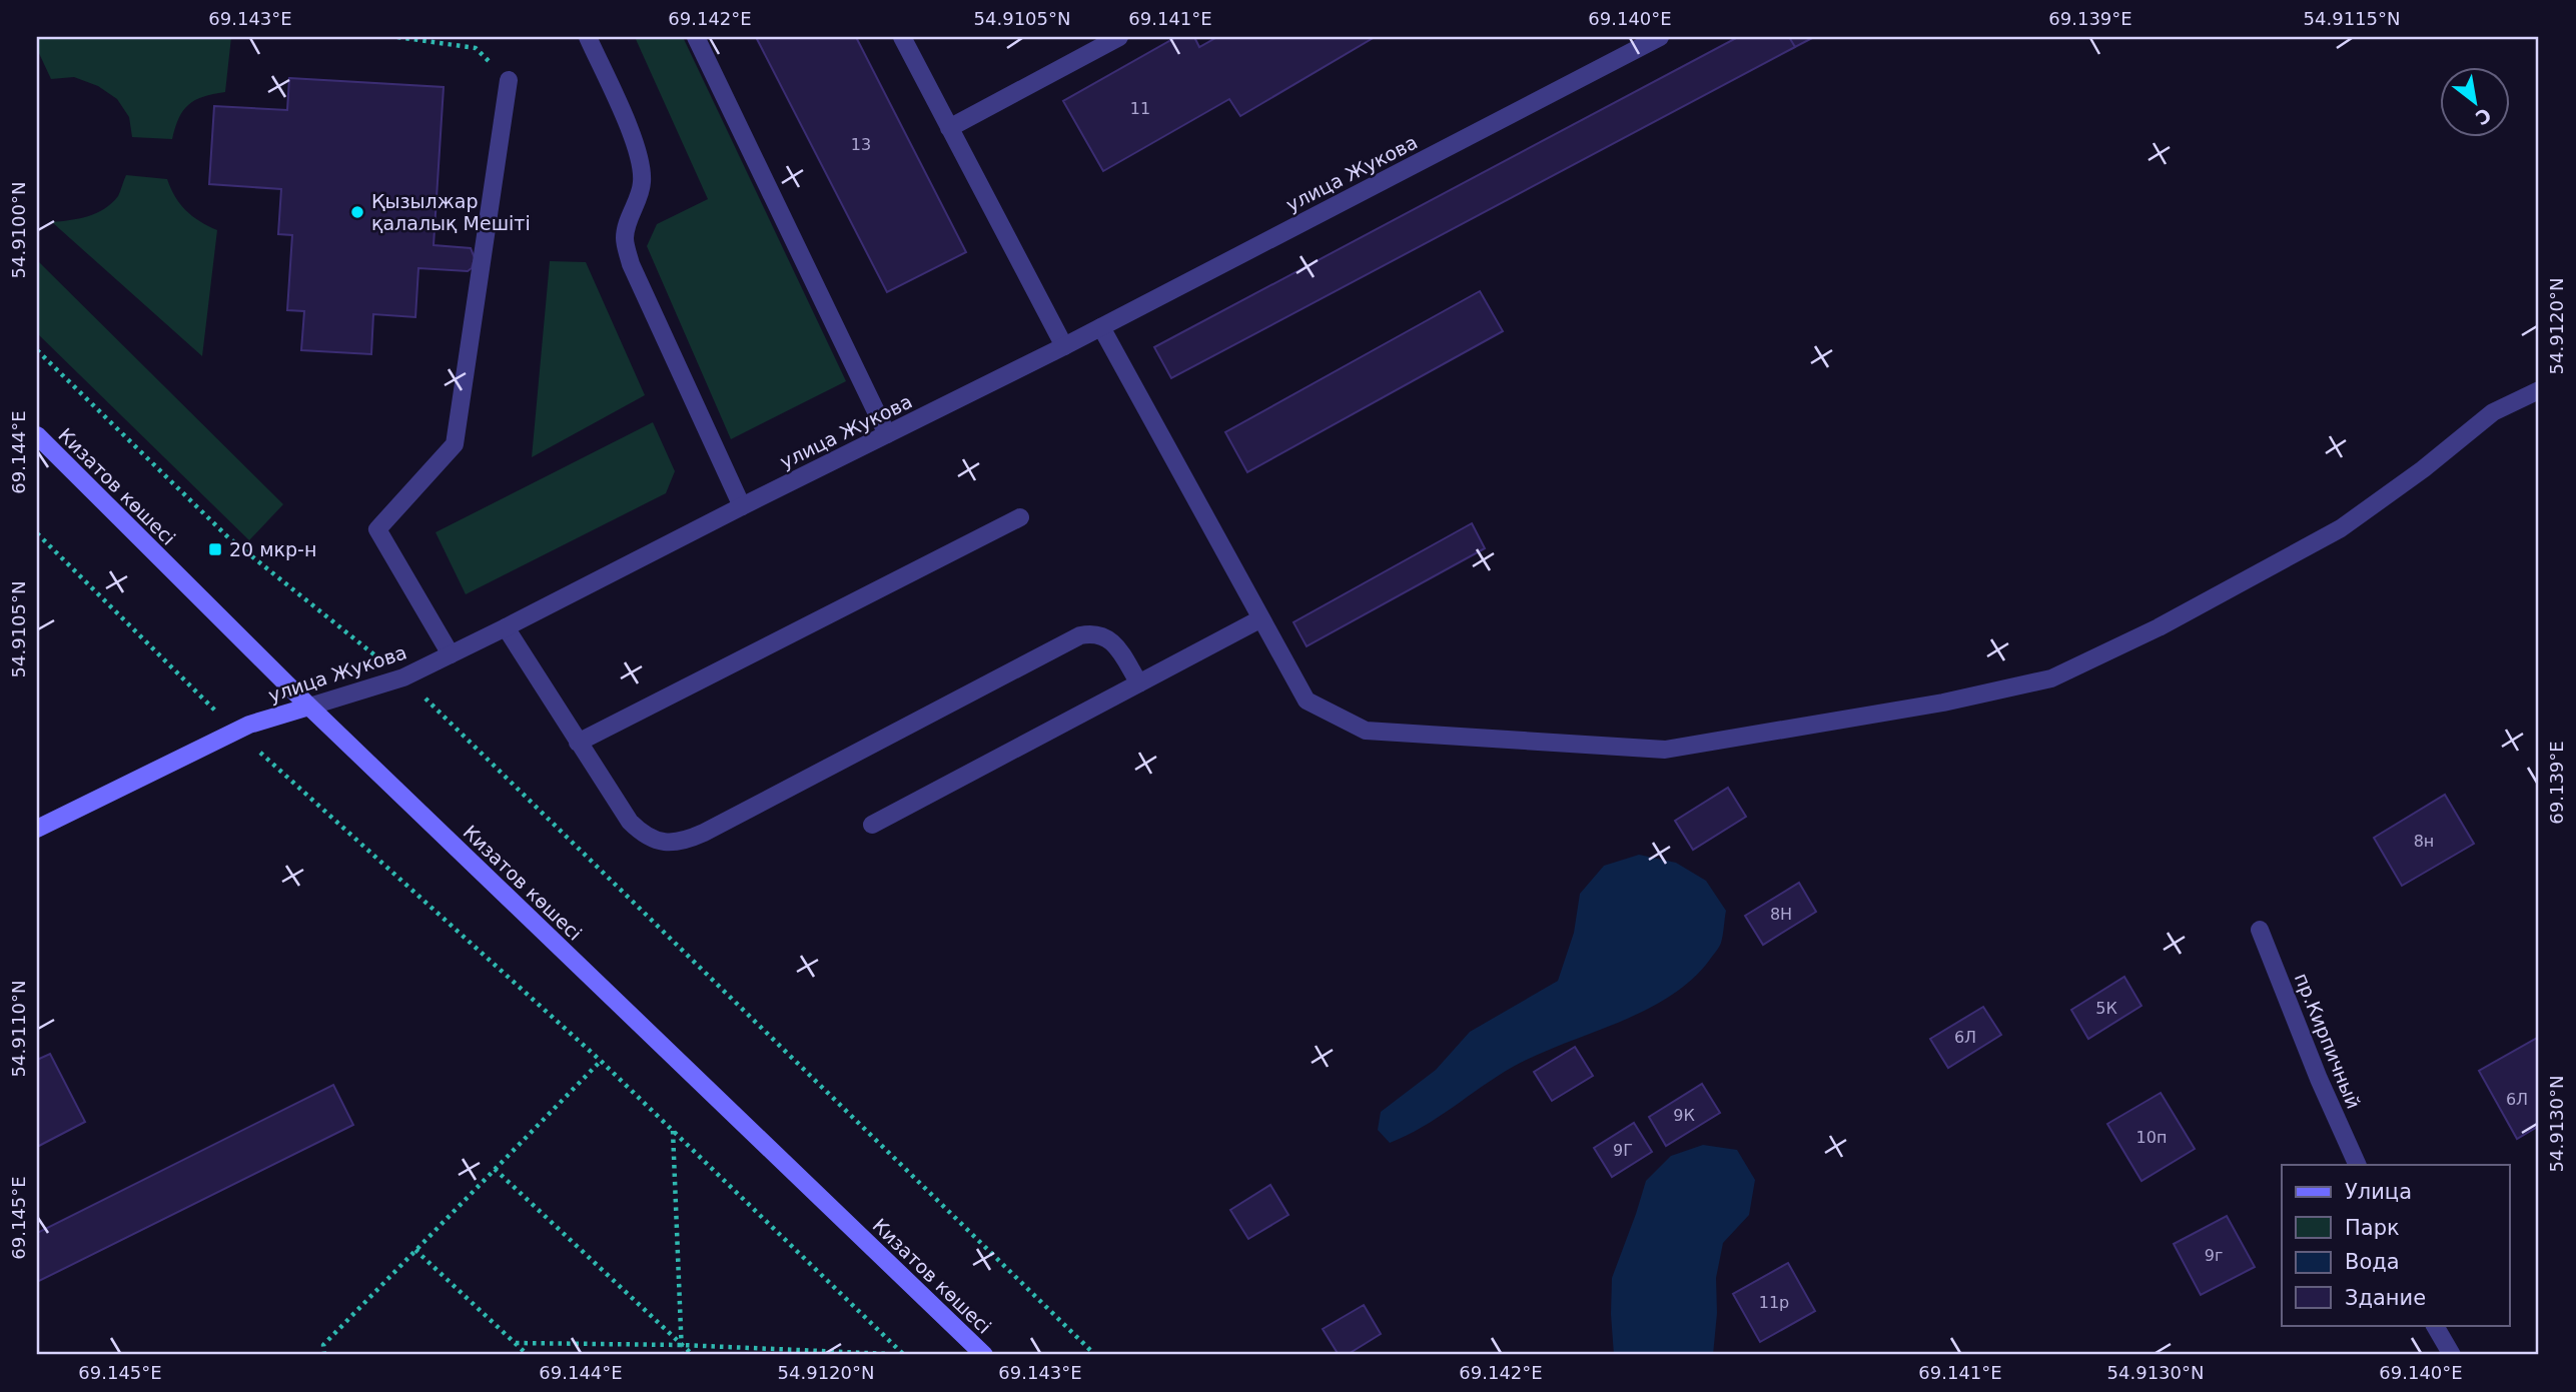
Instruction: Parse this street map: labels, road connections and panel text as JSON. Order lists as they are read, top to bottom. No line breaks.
{"streets":{"main road":["улица Жукова","Кизатов көшесі"],"street":["пр.Кирпичный"]},"crossings":[["улица Жукова","Кизатов көшесі"]],"places":{"other":["Қызылжар қалалық Мешіті"],"transit":["20 мкр-н"]},"house_numbers":["11","13","8н","8Н","5К","6Л","6Л","9К","10п","9Г","9г","11р"],"legend":["Улица","Парк","Вода","Здание"],"north":"bottom right","coordinates":["69.143°E","69.142°E","54.9105°N","69.141°E","69.140°E","69.139°E","54.9115°N","54.9100°N","54.9120°N","69.144°E","54.9110°N","54.9130°N","69.145°E"]}
